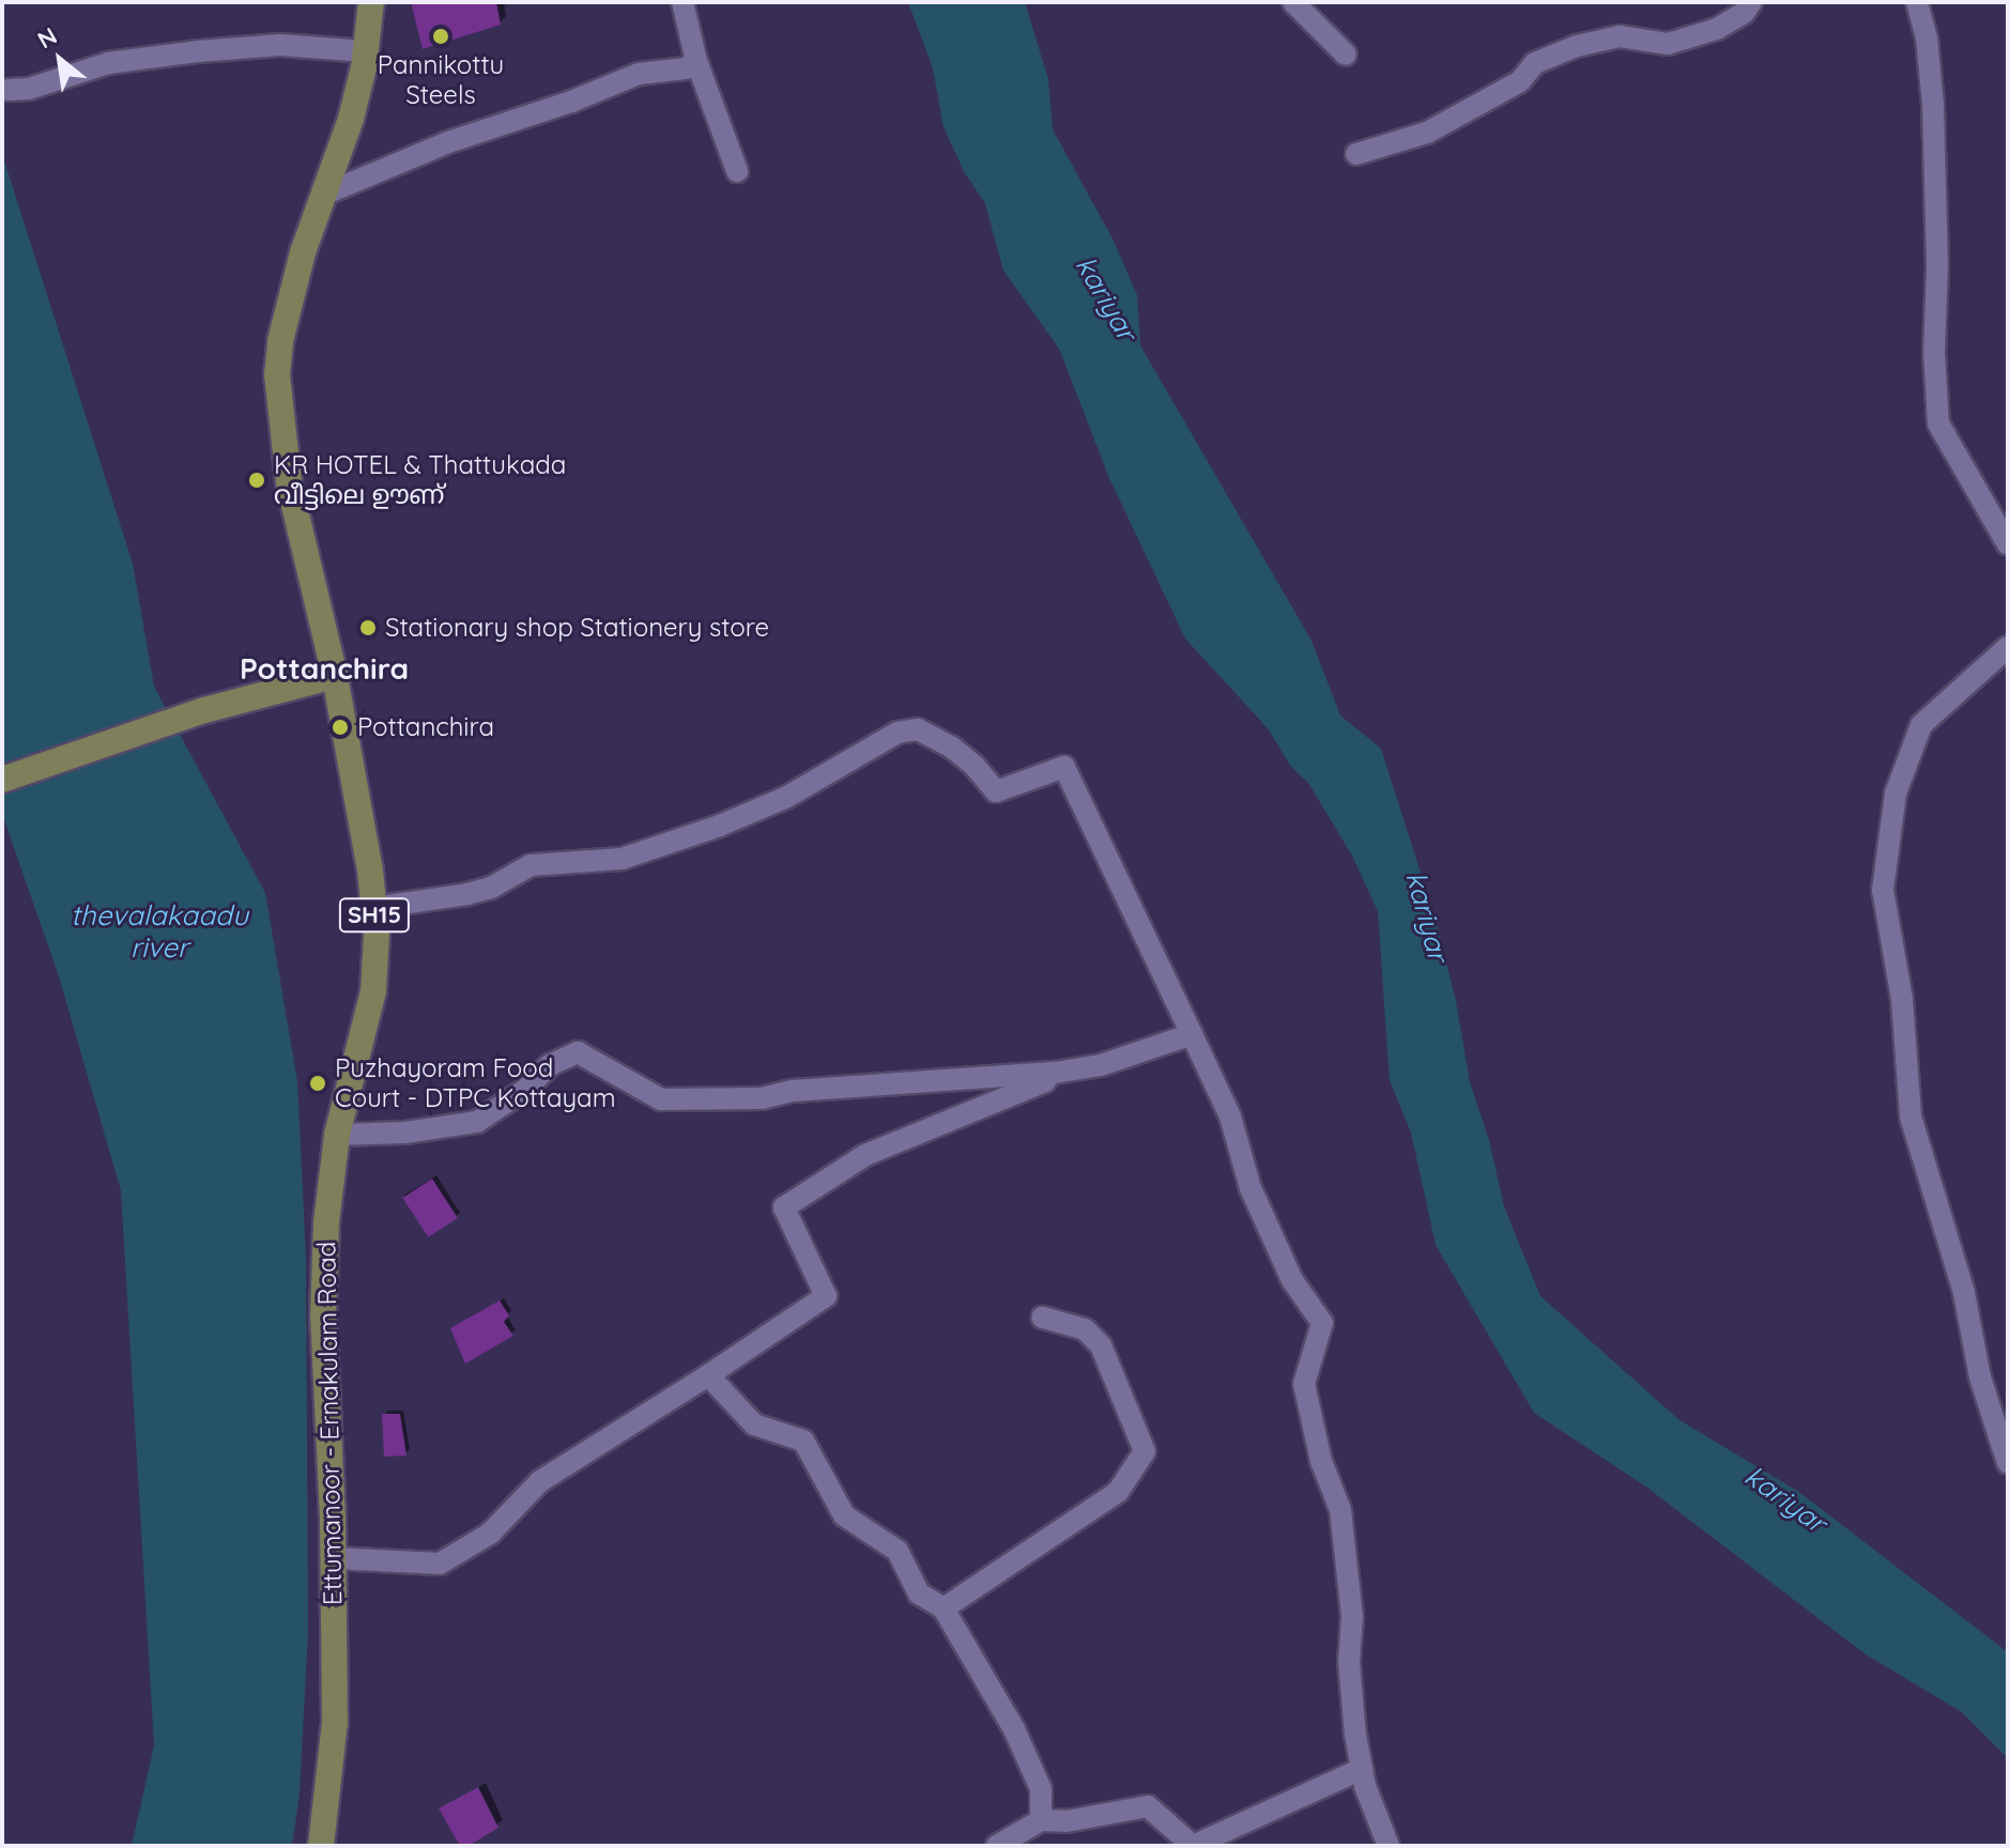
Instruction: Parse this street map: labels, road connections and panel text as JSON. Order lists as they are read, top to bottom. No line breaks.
{"streets":{"main road":["SH15","Ettumanoor - Ernakulam Road"]},"districts":["Pottanchira"],"water":["kariyar","thevalakaadu river"],"places":["Pannikottu Steels","KR HOTEL & Thattukada വീട്ടിലെ ഊണ്","Stationary shop Stationery store","Pottanchira","Puzhayoram Food Court - DTPC Kottayam"],"north":"top left"}
